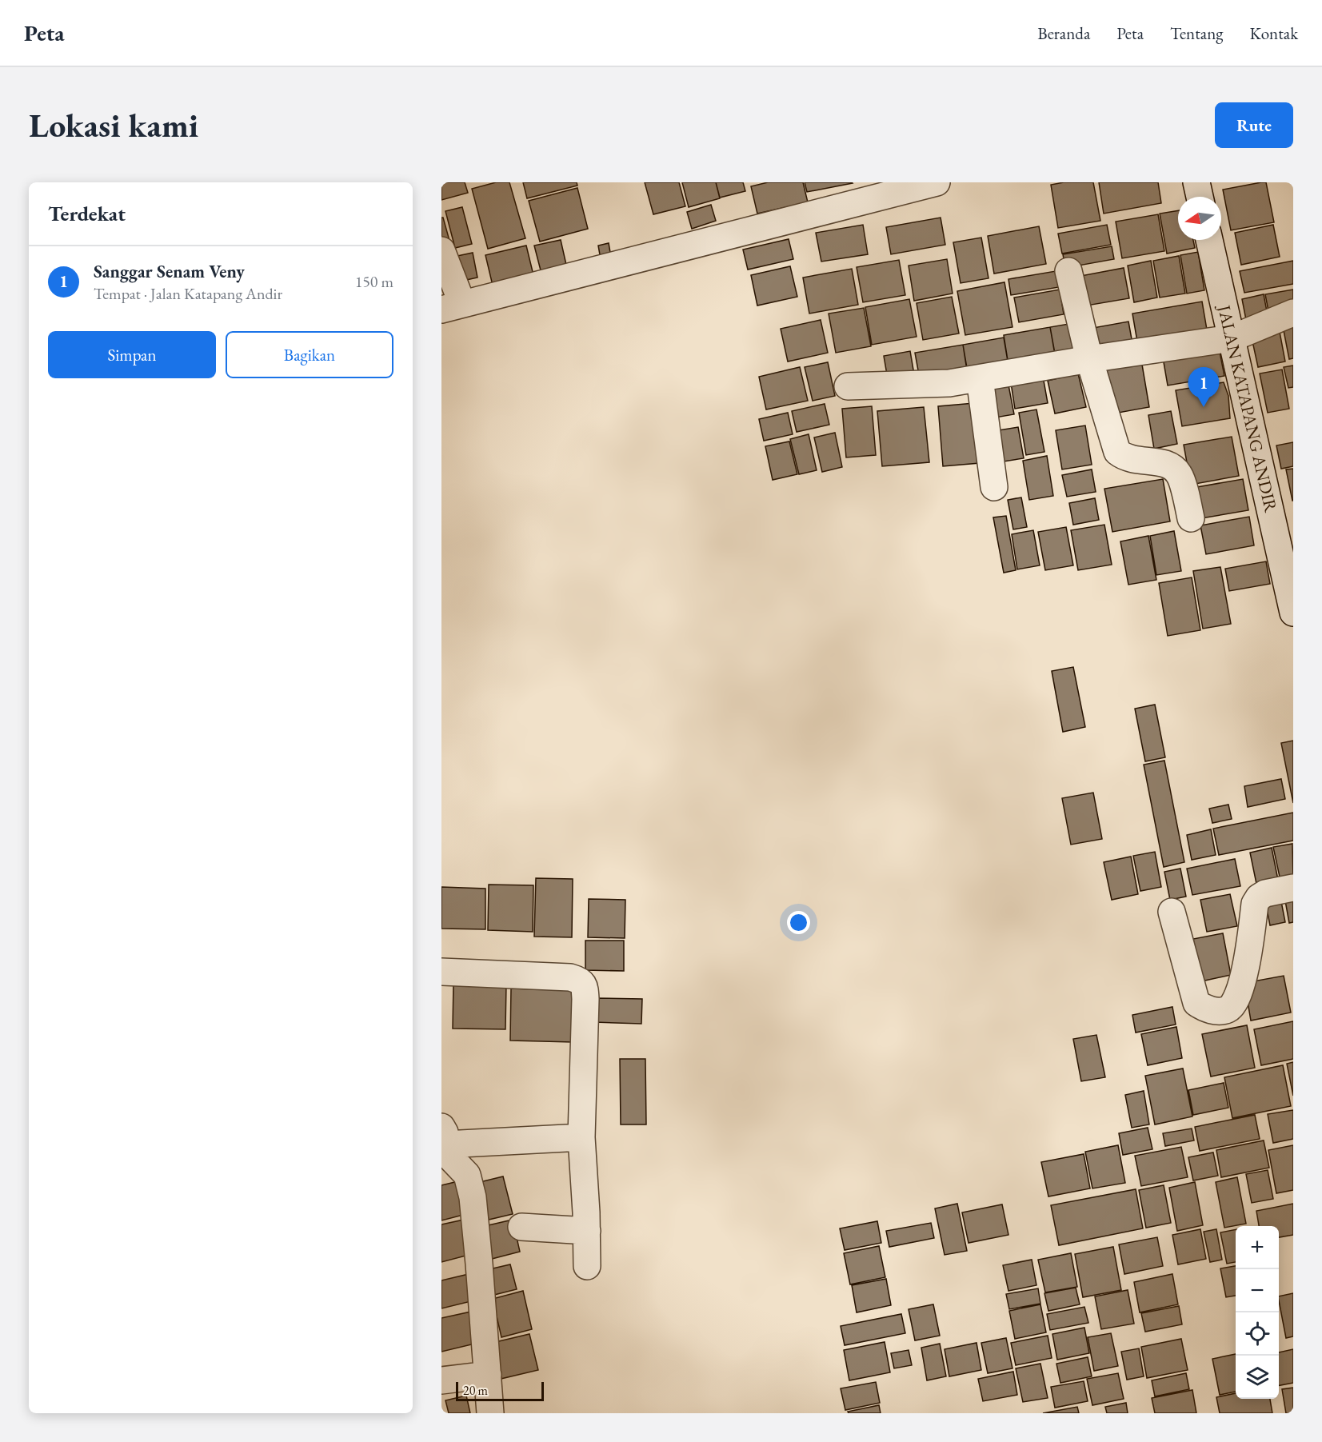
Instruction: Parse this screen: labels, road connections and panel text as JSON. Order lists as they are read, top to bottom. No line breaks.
{"streets":{"street":["JALAN KATAPANG ANDIR"]},"scale_bar":"20 m","north":"left","page":{"header":"Peta","nav":["Beranda","Peta","Tentang","Kontak"],"buttons":["Rute",["Simpan","Bagikan"]],"title":"Lokasi kami","heading":"Terdekat","list":[{"mark":"1","name":"Sanggar Senam Veny","note":"Tempat · Jalan Katapang Andir","value":"150 m"}],"pins":"1","map_buttons":["+","−"],"scale":"20 m"}}
